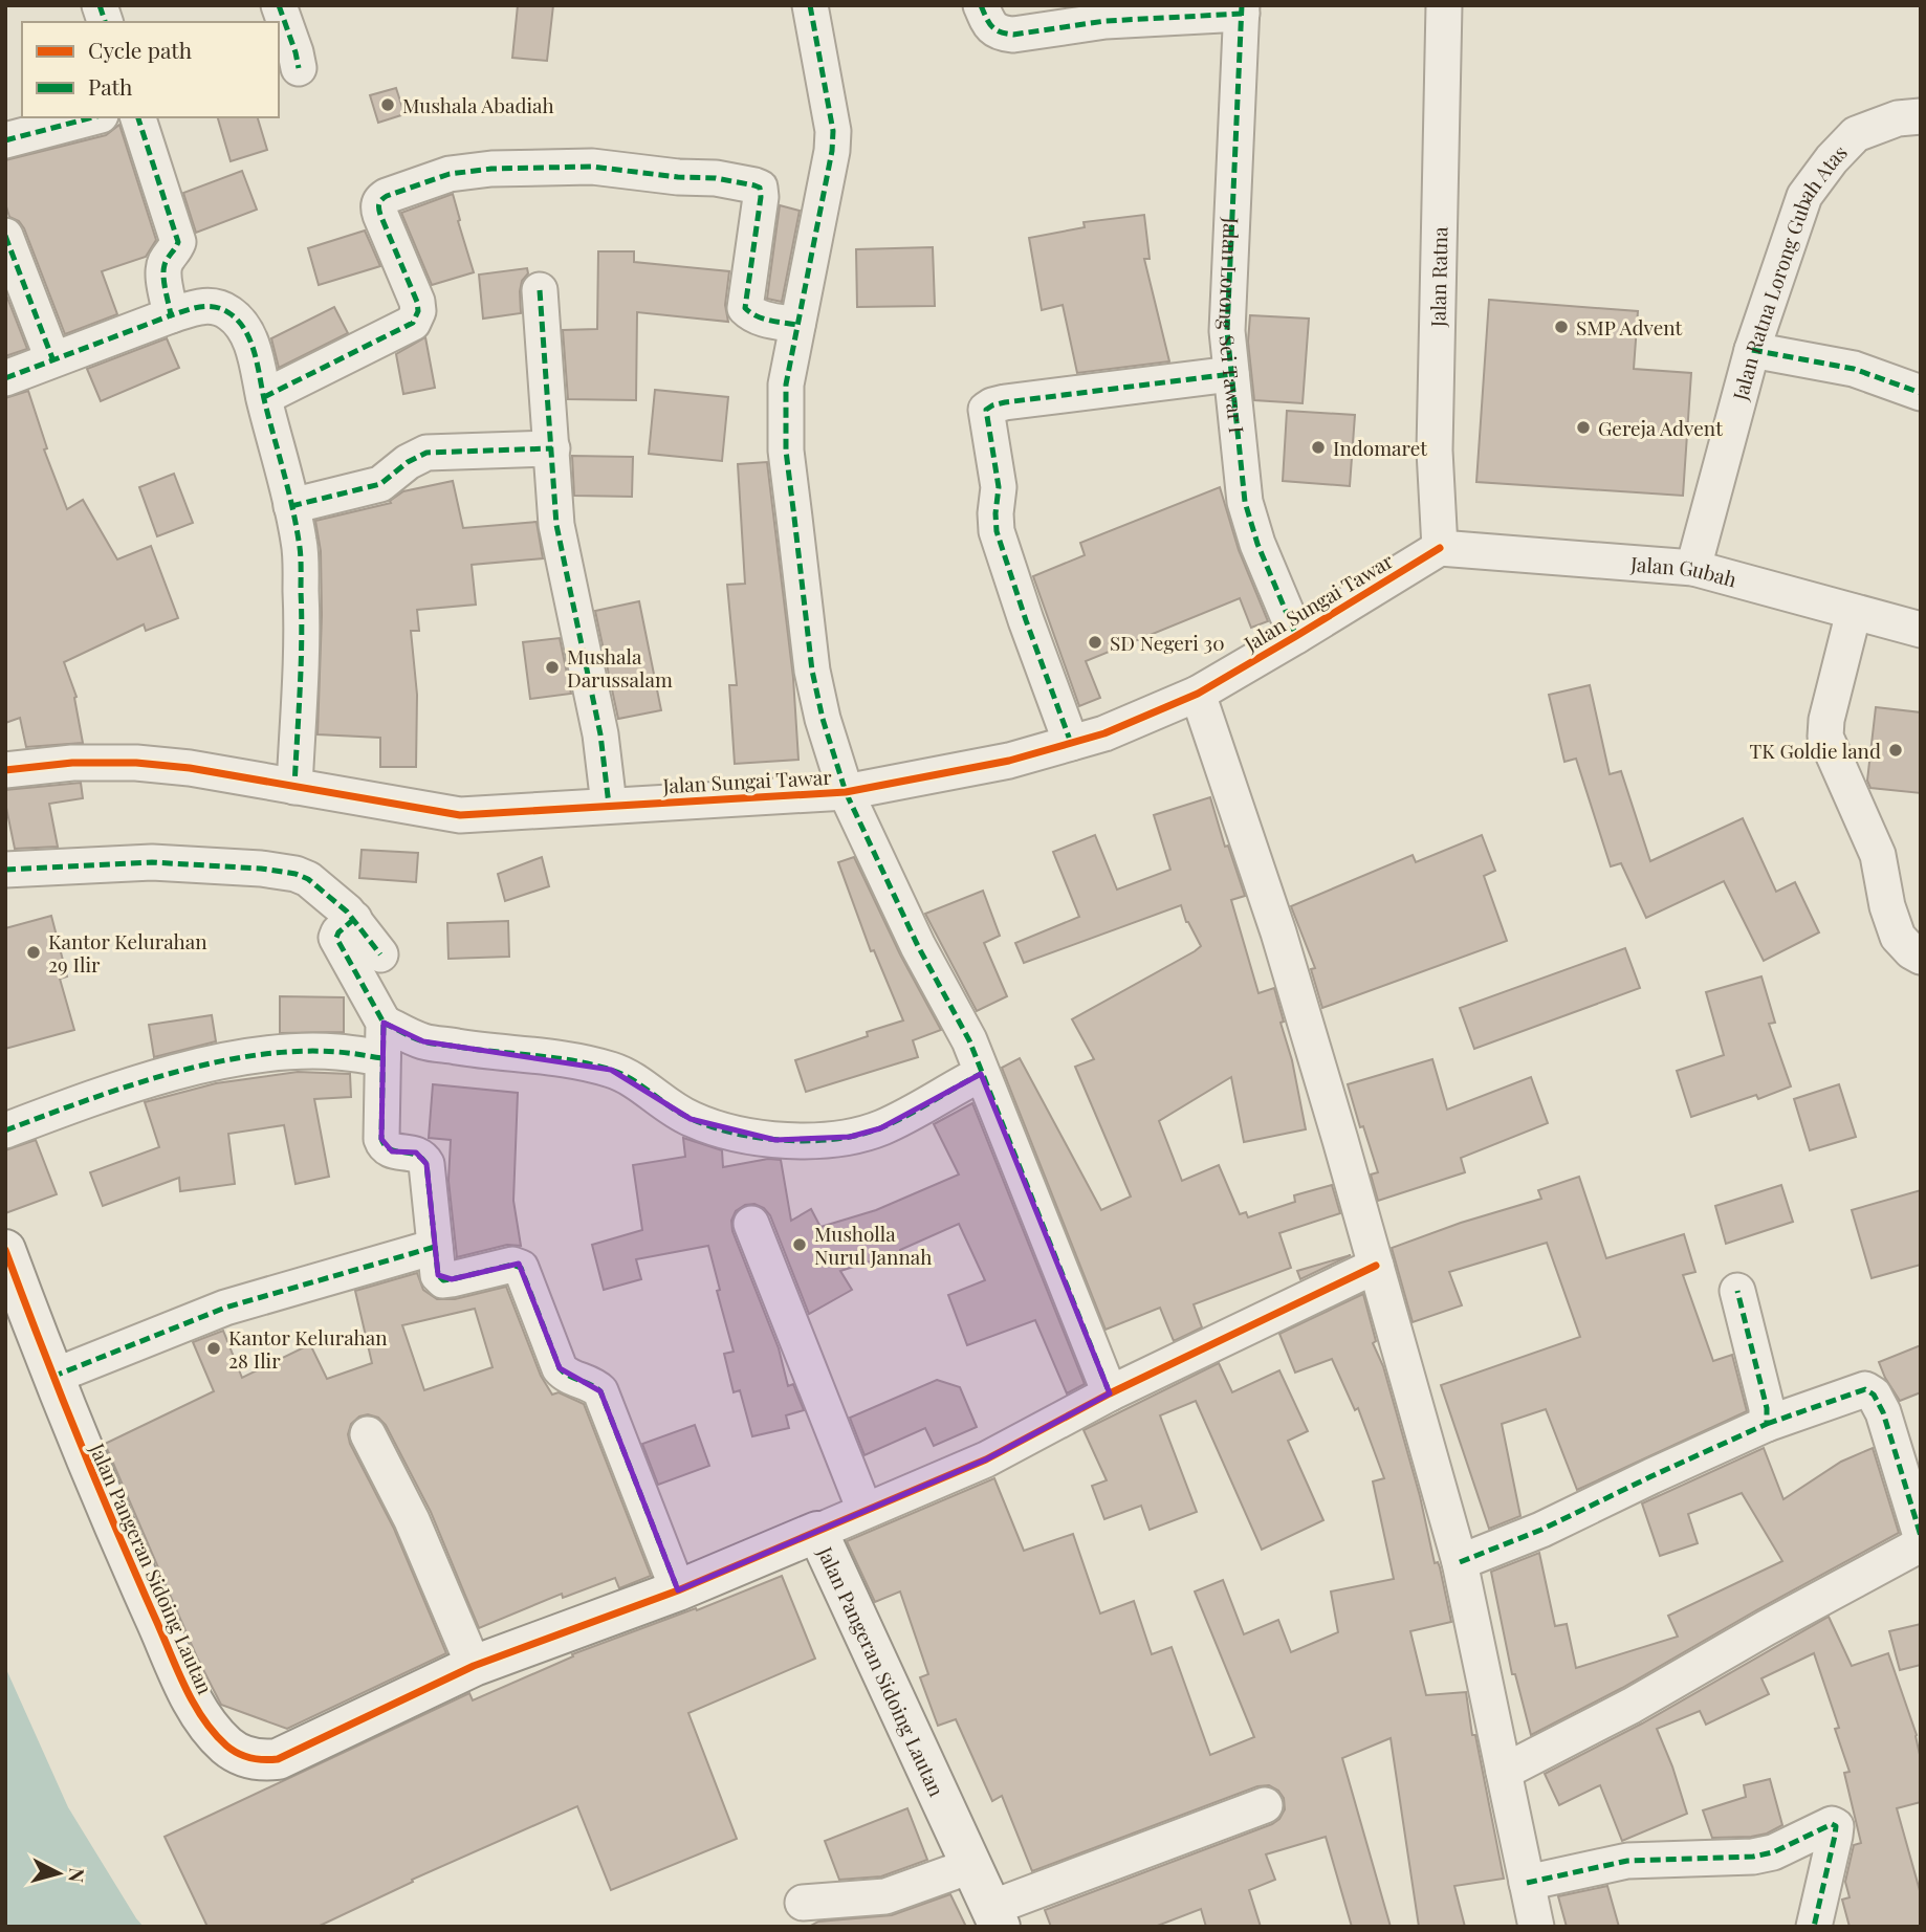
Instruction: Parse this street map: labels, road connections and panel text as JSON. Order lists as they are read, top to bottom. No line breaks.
{"streets":{"street":["Jalan Ratna Lorong Gubah Atas","Jalan Ratna","Jalan Lorong Sei Tawar I","Jalan Gubah","Jalan Sungai Tawar","Jalan Pangeran Sidoing Lautan"]},"crossings":[["Jalan Ratna Lorong Gubah Atas","Jalan Gubah"],["Jalan Ratna","Jalan Gubah"],["Jalan Ratna","Jalan Sungai Tawar"],["Jalan Lorong Sei Tawar I","Jalan Sungai Tawar"],["Jalan Gubah","Jalan Sungai Tawar"]],"places":["Mushala Abadiah","SMP Advent","Gereja Advent","Indomaret","SD Negeri 30","Mushala Darussalam","TK Goldie land","Kantor Kelurahan 29 Ilir","Musholla Nurul Jannah","Kantor Kelurahan 28 Ilir"],"legend":["Cycle path","Path"],"north":"right"}
